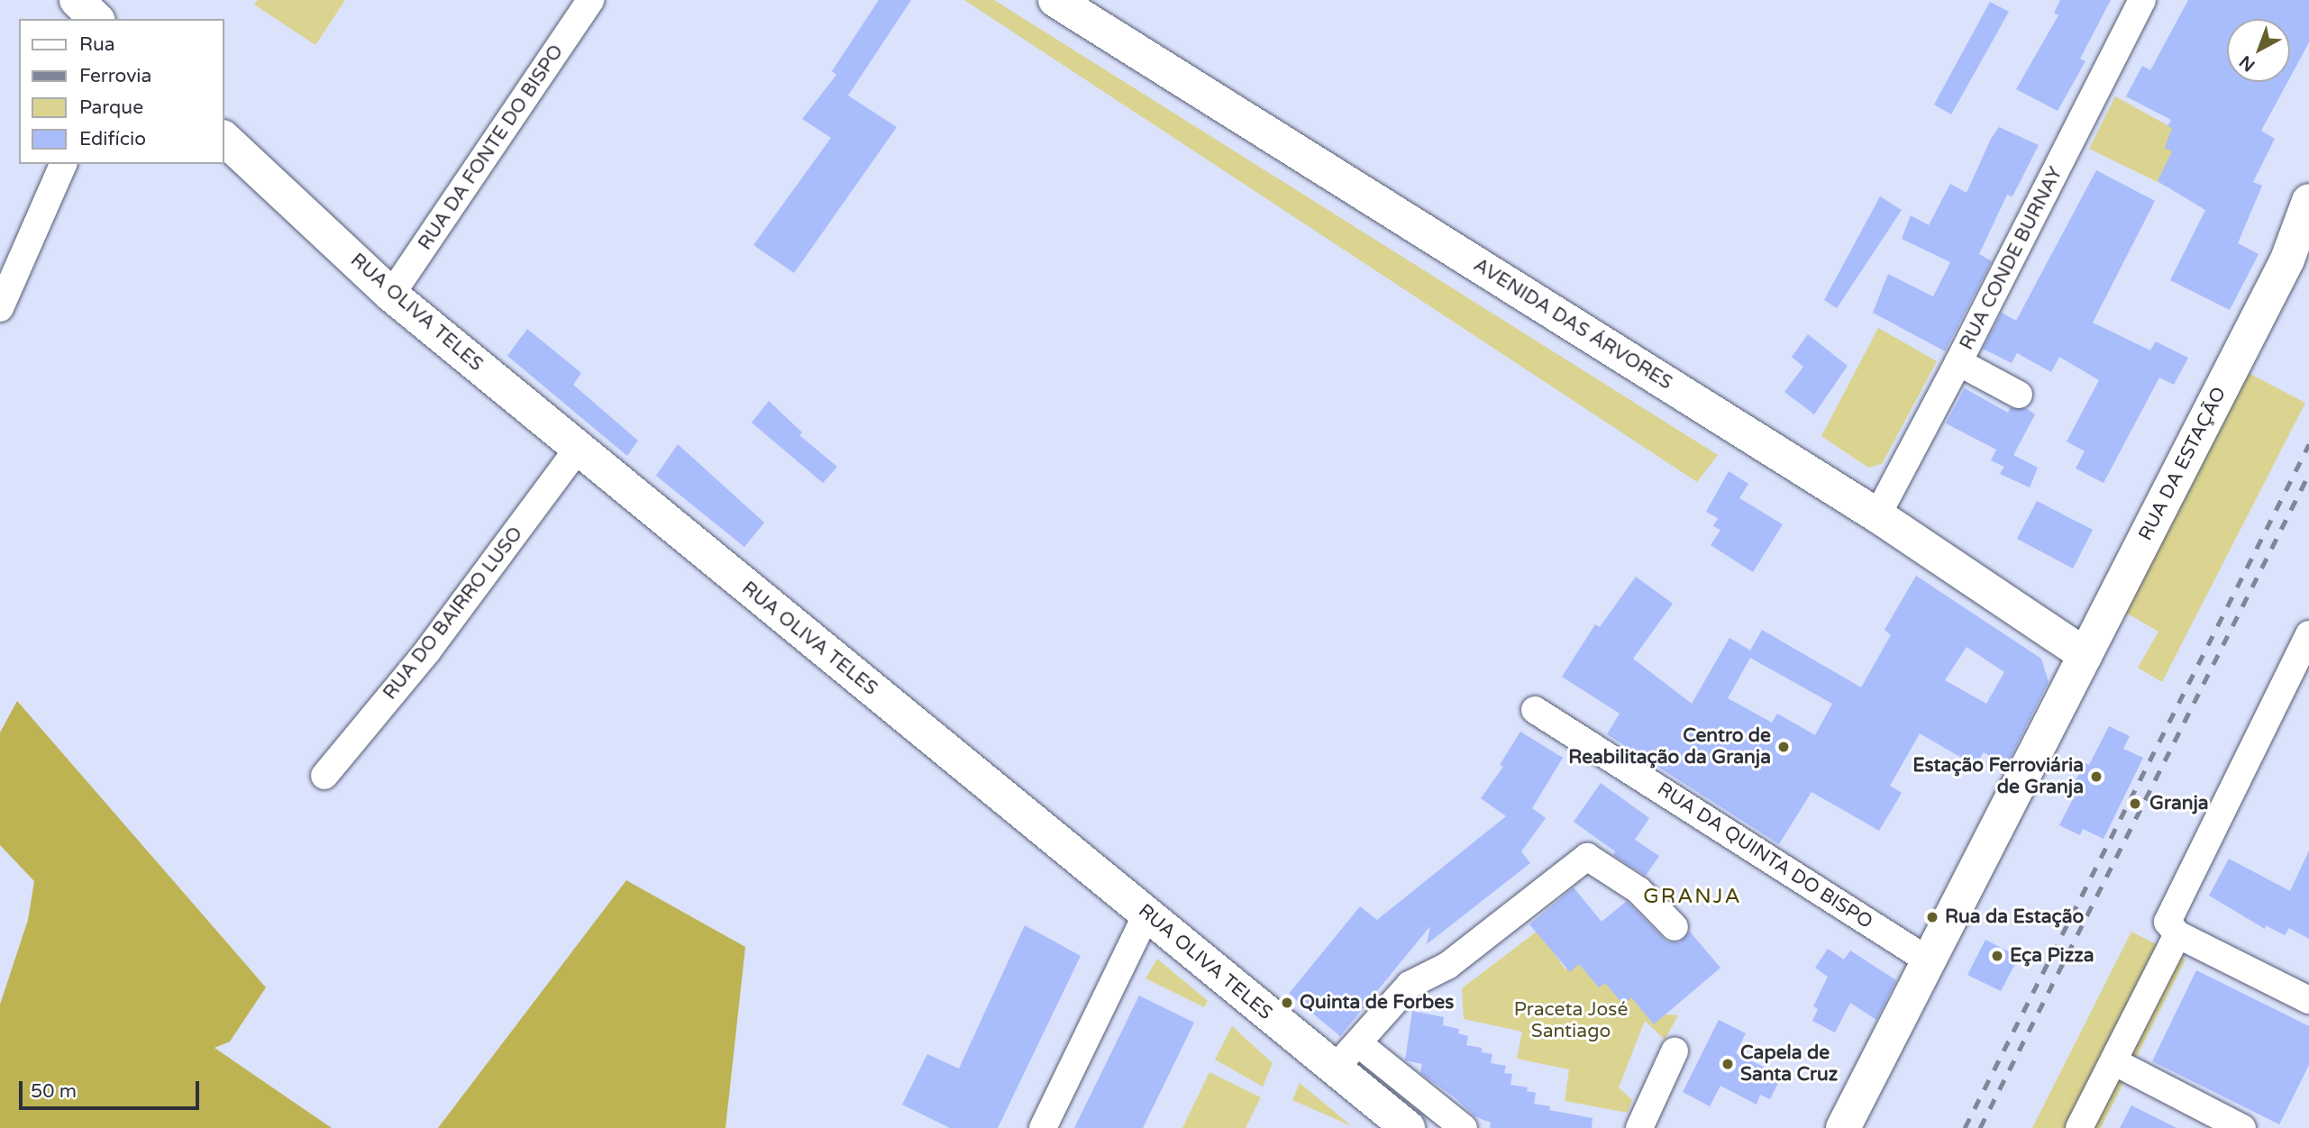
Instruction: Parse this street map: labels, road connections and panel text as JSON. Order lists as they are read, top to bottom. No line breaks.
{"streets":{"main road":["RUA OLIVA TELES","AVENIDA DAS ÁRVORES","RUA DA ESTAÇÃO"],"street":["RUA DA FONTE DO BISPO","RUA CONDE BURNAY","RUA DO BAIRRO LUSO","RUA DA QUINTA DO BISPO"]},"crossings":[["RUA DA FONTE DO BISPO","RUA OLIVA TELES"],["RUA CONDE BURNAY","AVENIDA DAS ÁRVORES"],["RUA OLIVA TELES","RUA DO BAIRRO LUSO"],["AVENIDA DAS ÁRVORES","RUA DA ESTAÇÃO"],["RUA DA ESTAÇÃO","RUA DA QUINTA DO BISPO"]],"districts":["GRANJA"],"parks":["Praceta José Santiago"],"places":["Centro de Reabilitação da Granja","Estação Ferroviária de Granja","Granja","Rua da Estação","Eça Pizza","Quinta de Forbes","Capela de Santa Cruz"],"legend":["Rua","Ferrovia","Parque","Edifício"],"scale_bar":"50 m","north":"bottom left"}
